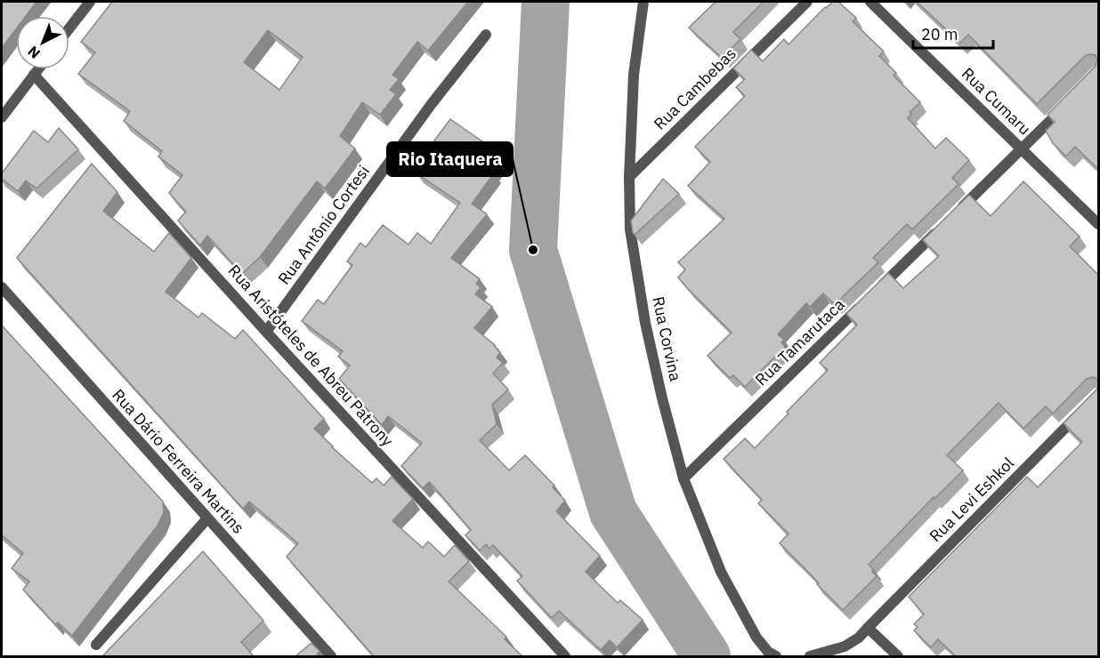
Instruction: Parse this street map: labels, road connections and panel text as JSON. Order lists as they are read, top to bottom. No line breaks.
{"streets":{"street":["Rua Cambebas","Rua Cumaru","Rua Antônio Cortesi","Rua Corvina","Rua Tamarutaca","Rua Aristóteles de Abreu Patrony","Rua Dário Ferreira Martins","Rua Levi Eshkol"]},"crossings":[["Rua Cambebas","Rua Corvina"],["Rua Antônio Cortesi","Rua Aristóteles de Abreu Patrony"],["Rua Corvina","Rua Tamarutaca"]],"places":["Rio Itaquera"],"scale_bar":"20 m","north":"bottom left"}
